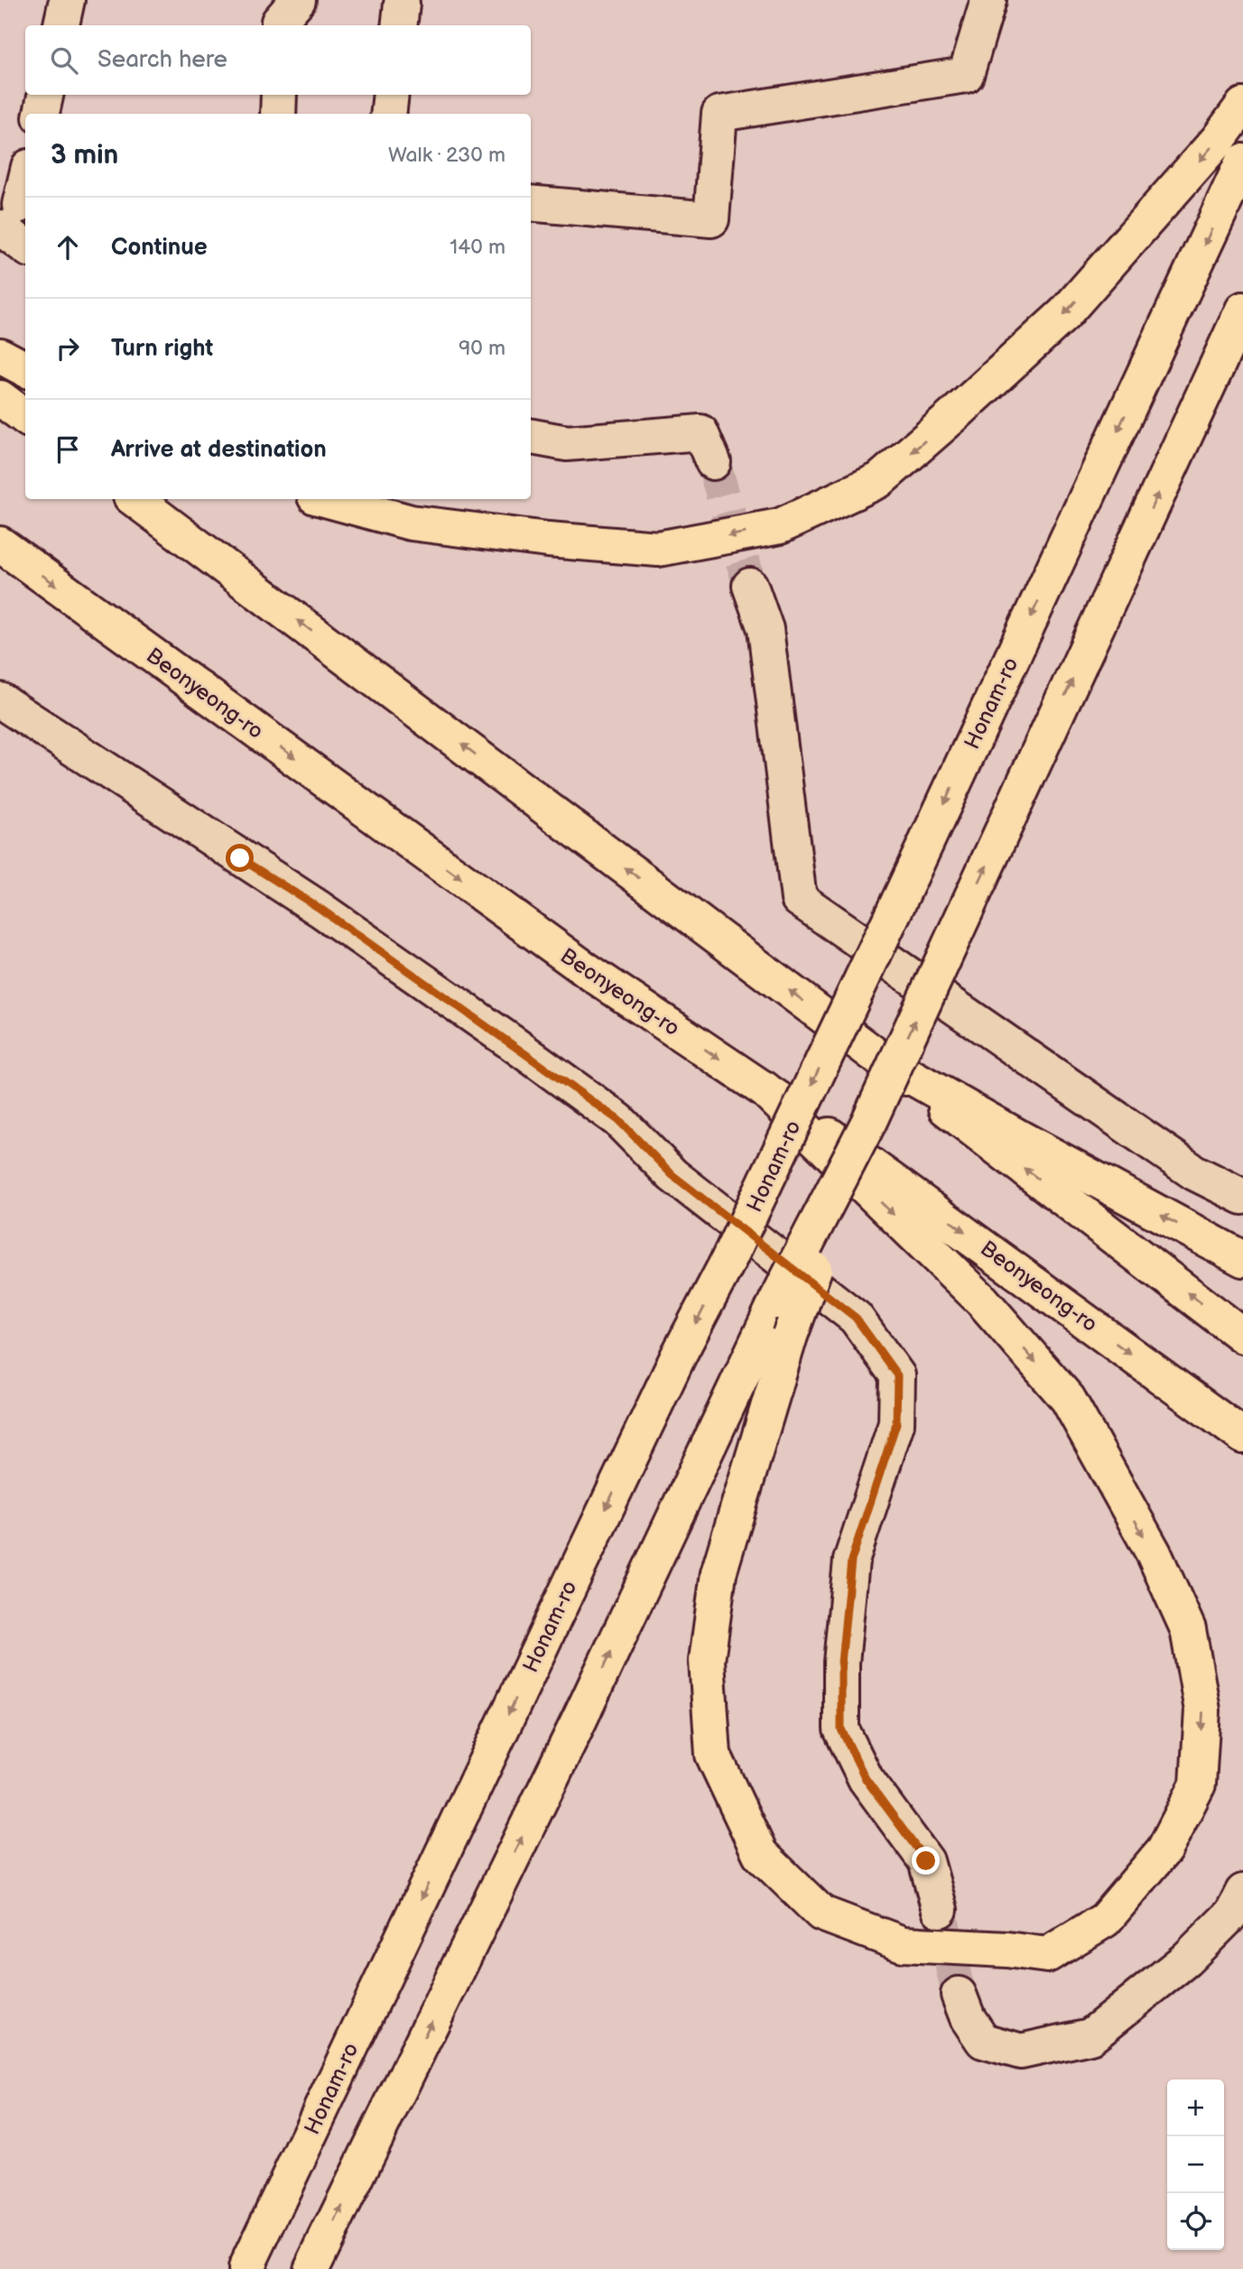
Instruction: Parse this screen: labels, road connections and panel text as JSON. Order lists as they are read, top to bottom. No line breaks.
{"streets":{"main road":["Beonyeong-ro","Honam-ro"]},"page":{"search":"Search here","heading":["3 min","Walk · 230 m"],"list":[["Continue","140 m"],["Turn right","90 m"],"Arrive at destination"],"map_buttons":["+","−"]}}
